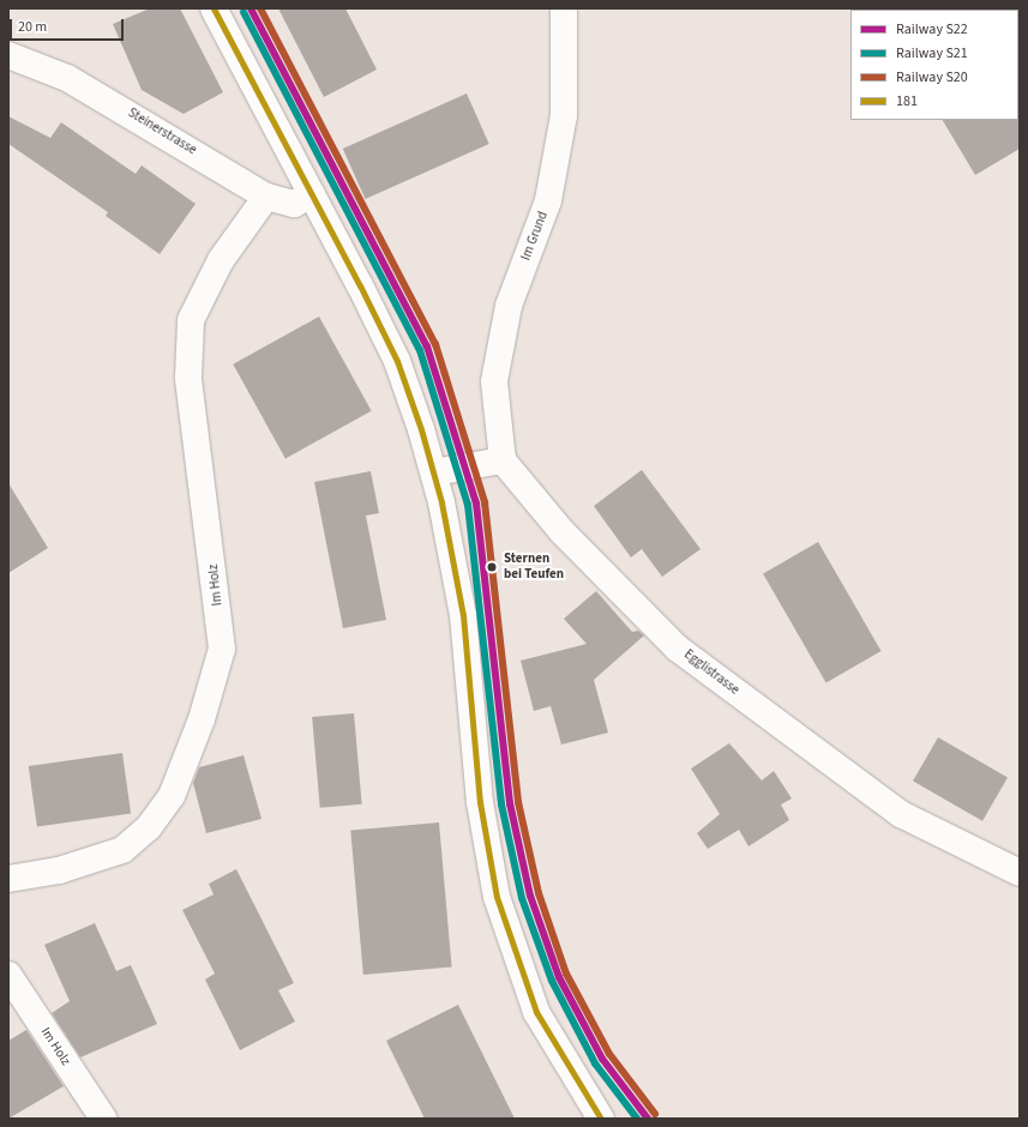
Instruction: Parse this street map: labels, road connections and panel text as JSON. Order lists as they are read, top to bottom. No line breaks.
{"streets":{"street":["Steinerstrasse","Im Grund","Im Holz","Egglistrasse"]},"crossings":[["Steinerstrasse","Im Holz"],["Im Grund","Egglistrasse"]],"places":["Sternen bei Teufen"],"lines":["rail line S22","rail line S20","transit line 181","rail line S21"],"legend":["Railway S22","Railway S21","Railway S20","181"],"scale_bar":"20 m"}
